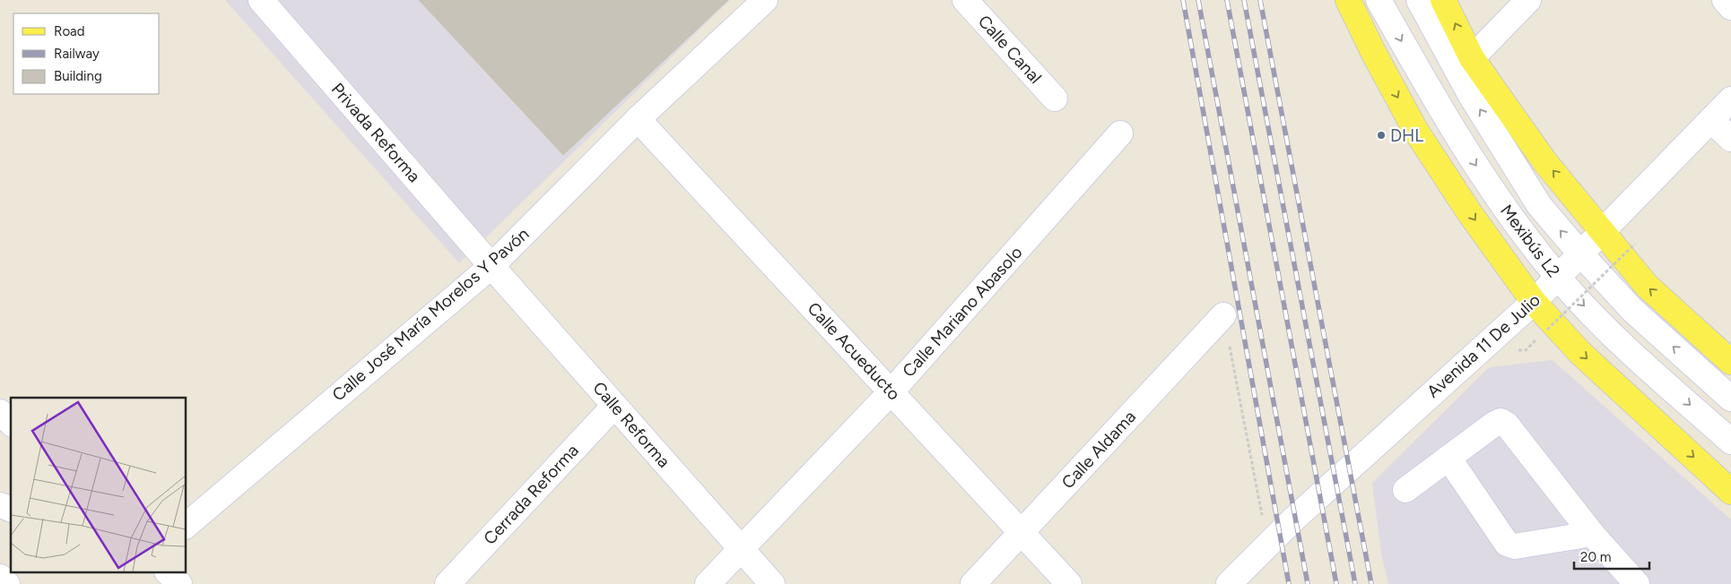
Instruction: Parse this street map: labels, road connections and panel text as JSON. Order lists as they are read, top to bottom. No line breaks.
{"streets":{"street":["Calle Canal","Privada Reforma","Mexibús L2","Calle Mariano Abasolo","Calle José María Morelos Y Pavón","Avenida 11 De Julio","Calle Acueducto","Calle Reforma","Calle Aldama","Cerrada Reforma"]},"crossings":[["Privada Reforma","Calle José María Morelos Y Pavón"],["Privada Reforma","Calle Reforma"],["Mexibús L2","Avenida 11 De Julio"],["Calle Mariano Abasolo","Calle Acueducto"],["Calle Mariano Abasolo","Calle Reforma"],["Calle José María Morelos Y Pavón","Calle Acueducto"],["Calle José María Morelos Y Pavón","Calle Reforma"],["Calle Acueducto","Calle Aldama"],["Calle Reforma","Cerrada Reforma"]],"places":["DHL"],"legend":["Road","Railway","Building"],"scale_bar":"20 m"}
